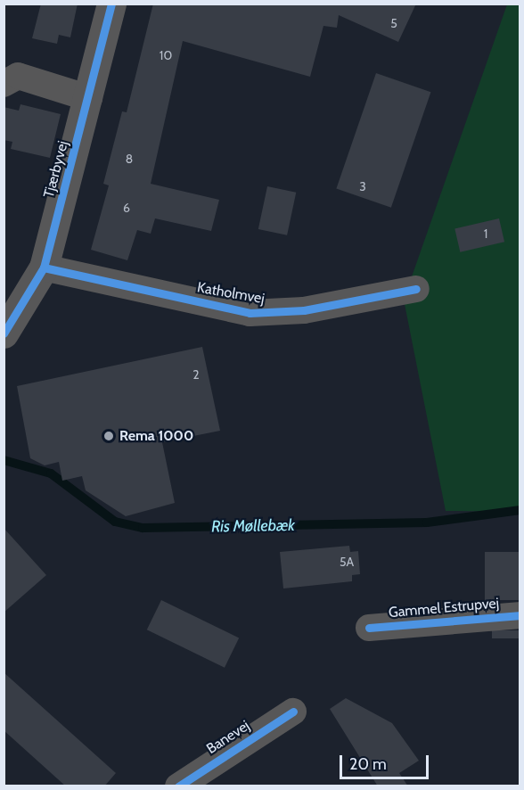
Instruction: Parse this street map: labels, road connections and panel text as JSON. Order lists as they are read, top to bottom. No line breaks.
{"streets":{"street":["Tjærbyvej","Katholmvej","Gammel Estrupvej","Banevej"]},"crossings":[["Tjærbyvej","Katholmvej"]],"water":["Ris Møllebæk"],"places":["Rema 1000"],"house_numbers":["5","10","8","3","6","1","2","5A"],"scale_bar":"20 m"}
